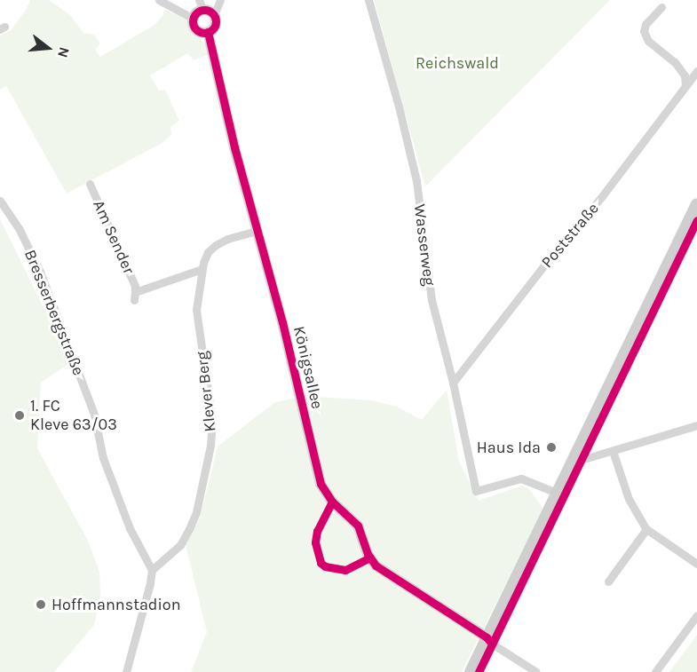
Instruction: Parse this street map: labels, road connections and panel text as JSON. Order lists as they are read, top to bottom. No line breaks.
{"streets":{"street":["Poststraße","Am Sender","Wasserweg","Bresserbergstraße","Königsallee","Klever Berg"]},"crossings":[["Poststraße","Wasserweg"],["Am Sender","Klever Berg"],["Bresserbergstraße","Klever Berg"],["Königsallee","Klever Berg"]],"parks":["Reichswald"],"places":["1. FC Kleve 63/03","Haus Ida","Hoffmannstadion"],"north":"right"}
